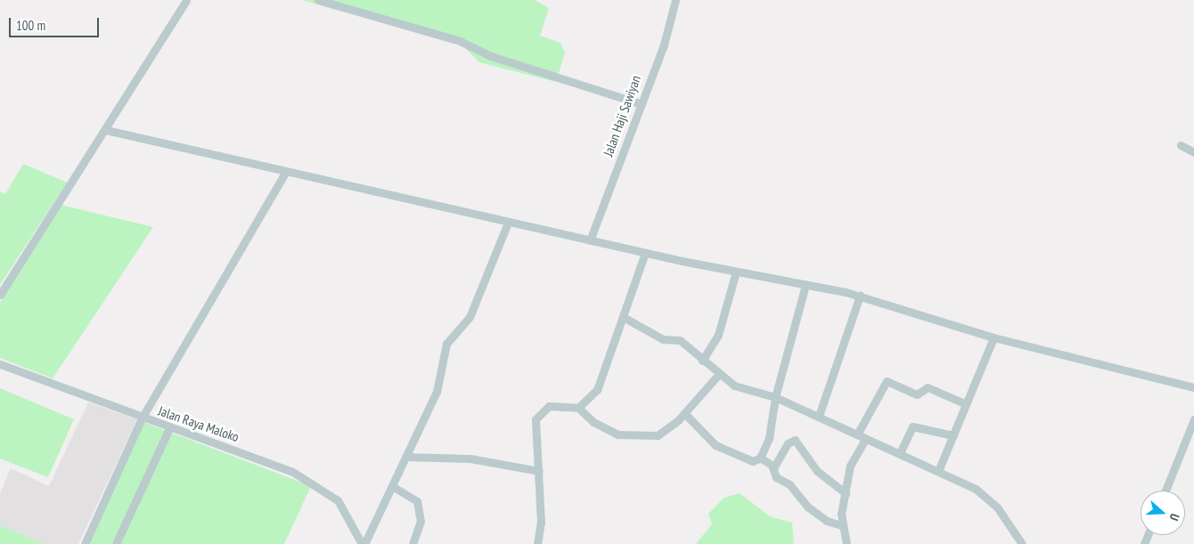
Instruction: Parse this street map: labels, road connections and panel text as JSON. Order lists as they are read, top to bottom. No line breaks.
{"streets":{"street":["Jalan Haji Sawiyan","Jalan Raya Maloko"]},"scale_bar":"100 m","north":"right"}
